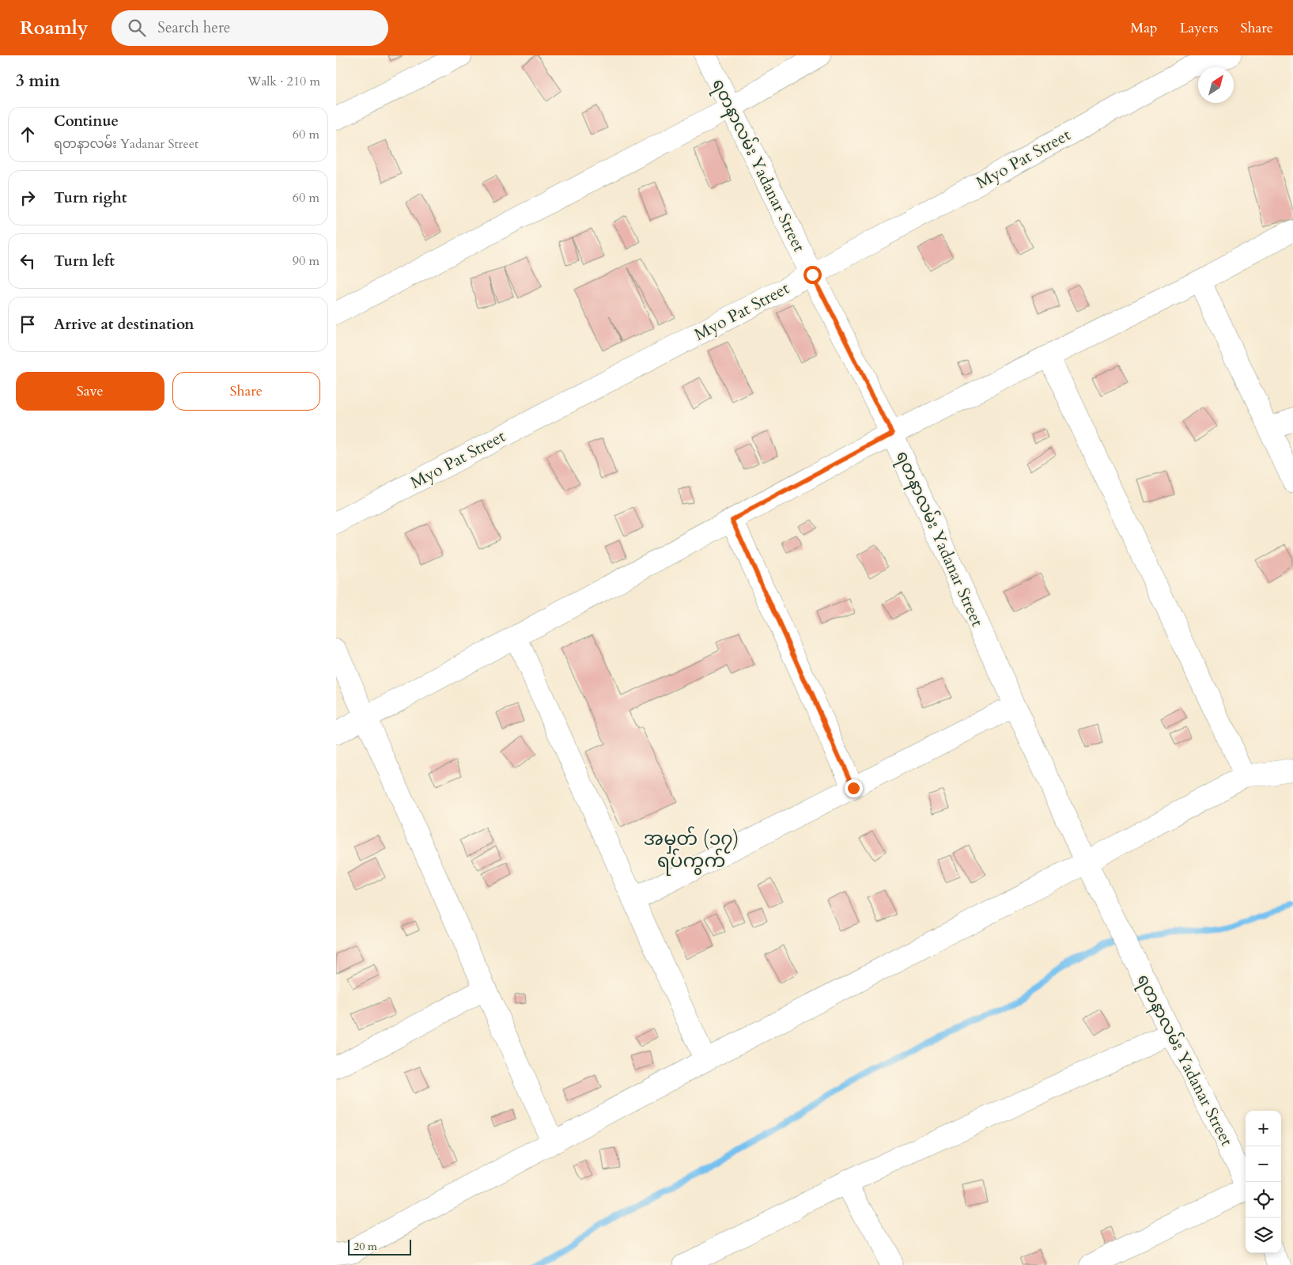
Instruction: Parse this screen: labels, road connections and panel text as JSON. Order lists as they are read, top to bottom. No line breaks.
{"streets":{"street":["Myo Pat Street","ရတနာလမ်း Yadanar Street"]},"crossings":[["Myo Pat Street","ရတနာလမ်း Yadanar Street"]],"districts":["အမှတ် (၁၇) ရပ်ကွက်"],"scale_bar":"20 m","north":"top right","page":{"header":"Roamly","search":"Search here","nav":["Map","Layers","Share"],"heading":["3 min","Walk · 210 m"],"list":[["Continue","ရတနာလမ်း Yadanar Street","60 m"],["Turn right","60 m"],["Turn left","90 m"],"Arrive at destination"],"buttons":["Save","Share"],"map_buttons":["+","−"],"scale":"20 m"}}
